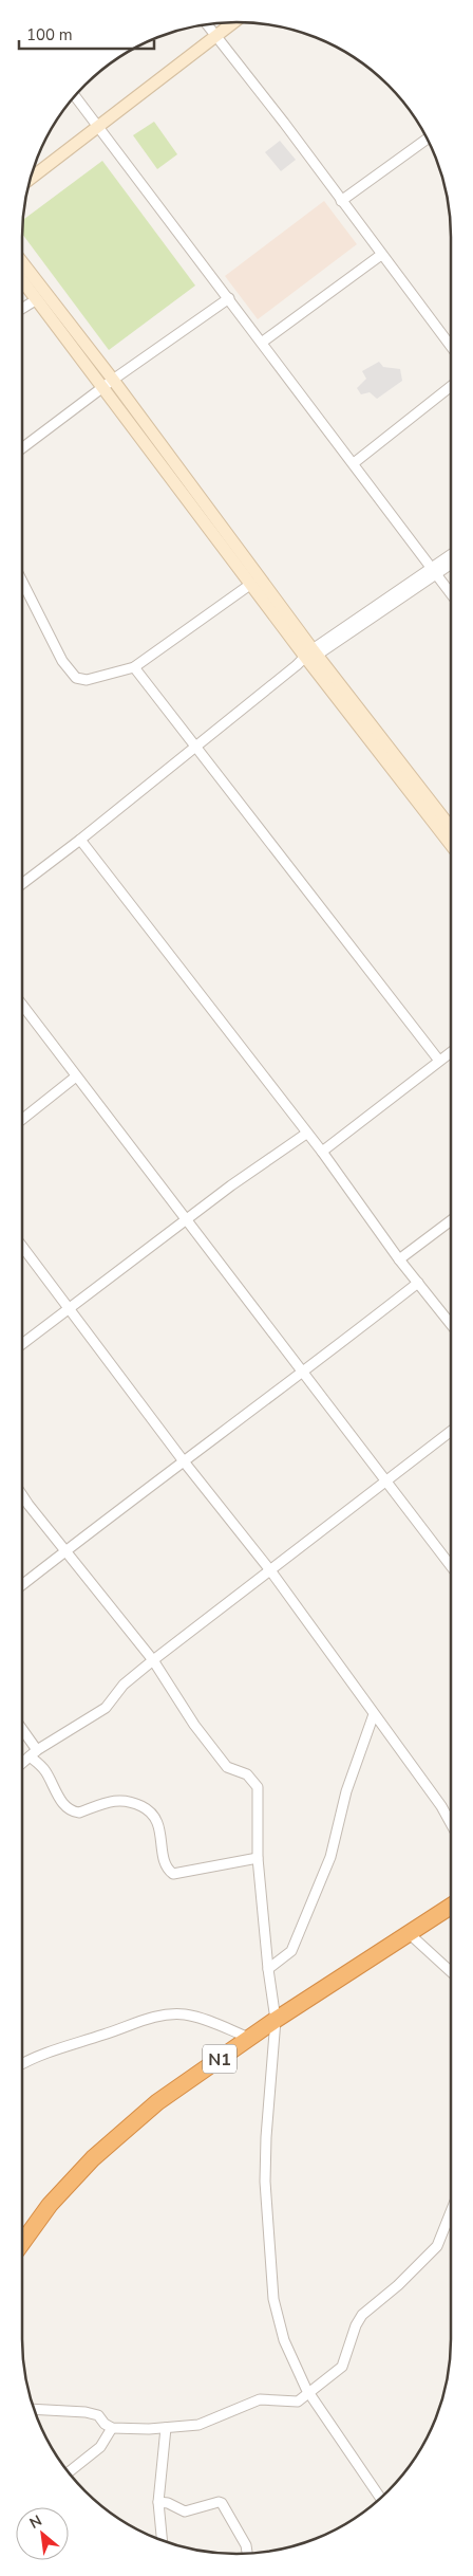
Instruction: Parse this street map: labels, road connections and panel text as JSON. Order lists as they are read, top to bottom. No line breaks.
{"streets":{"highway":["N1"]},"scale_bar":"100 m","north":"top left"}
